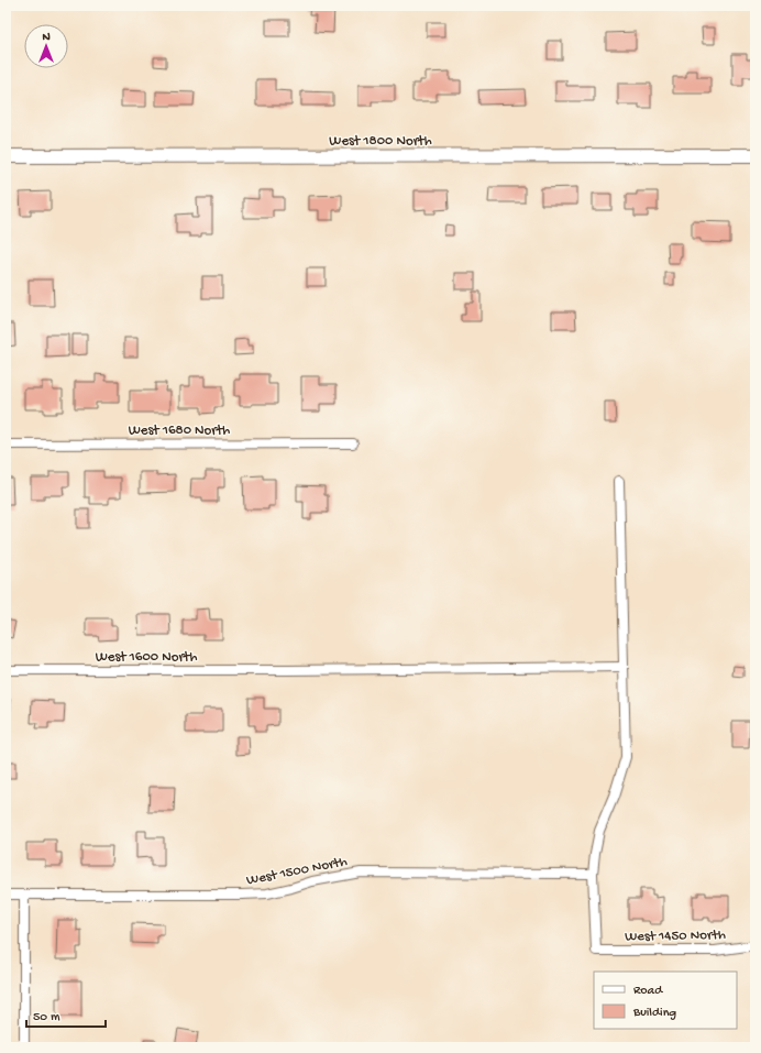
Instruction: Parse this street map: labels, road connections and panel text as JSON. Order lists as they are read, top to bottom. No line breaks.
{"streets":{"main road":["West 1800 North"],"street":["West 1680 North","West 1600 North","West 1500 North","West 1450 North"]},"crossings":[["West 1500 North","West 1450 North"]],"legend":["Road","Building"],"scale_bar":"50 m","north":"top"}
